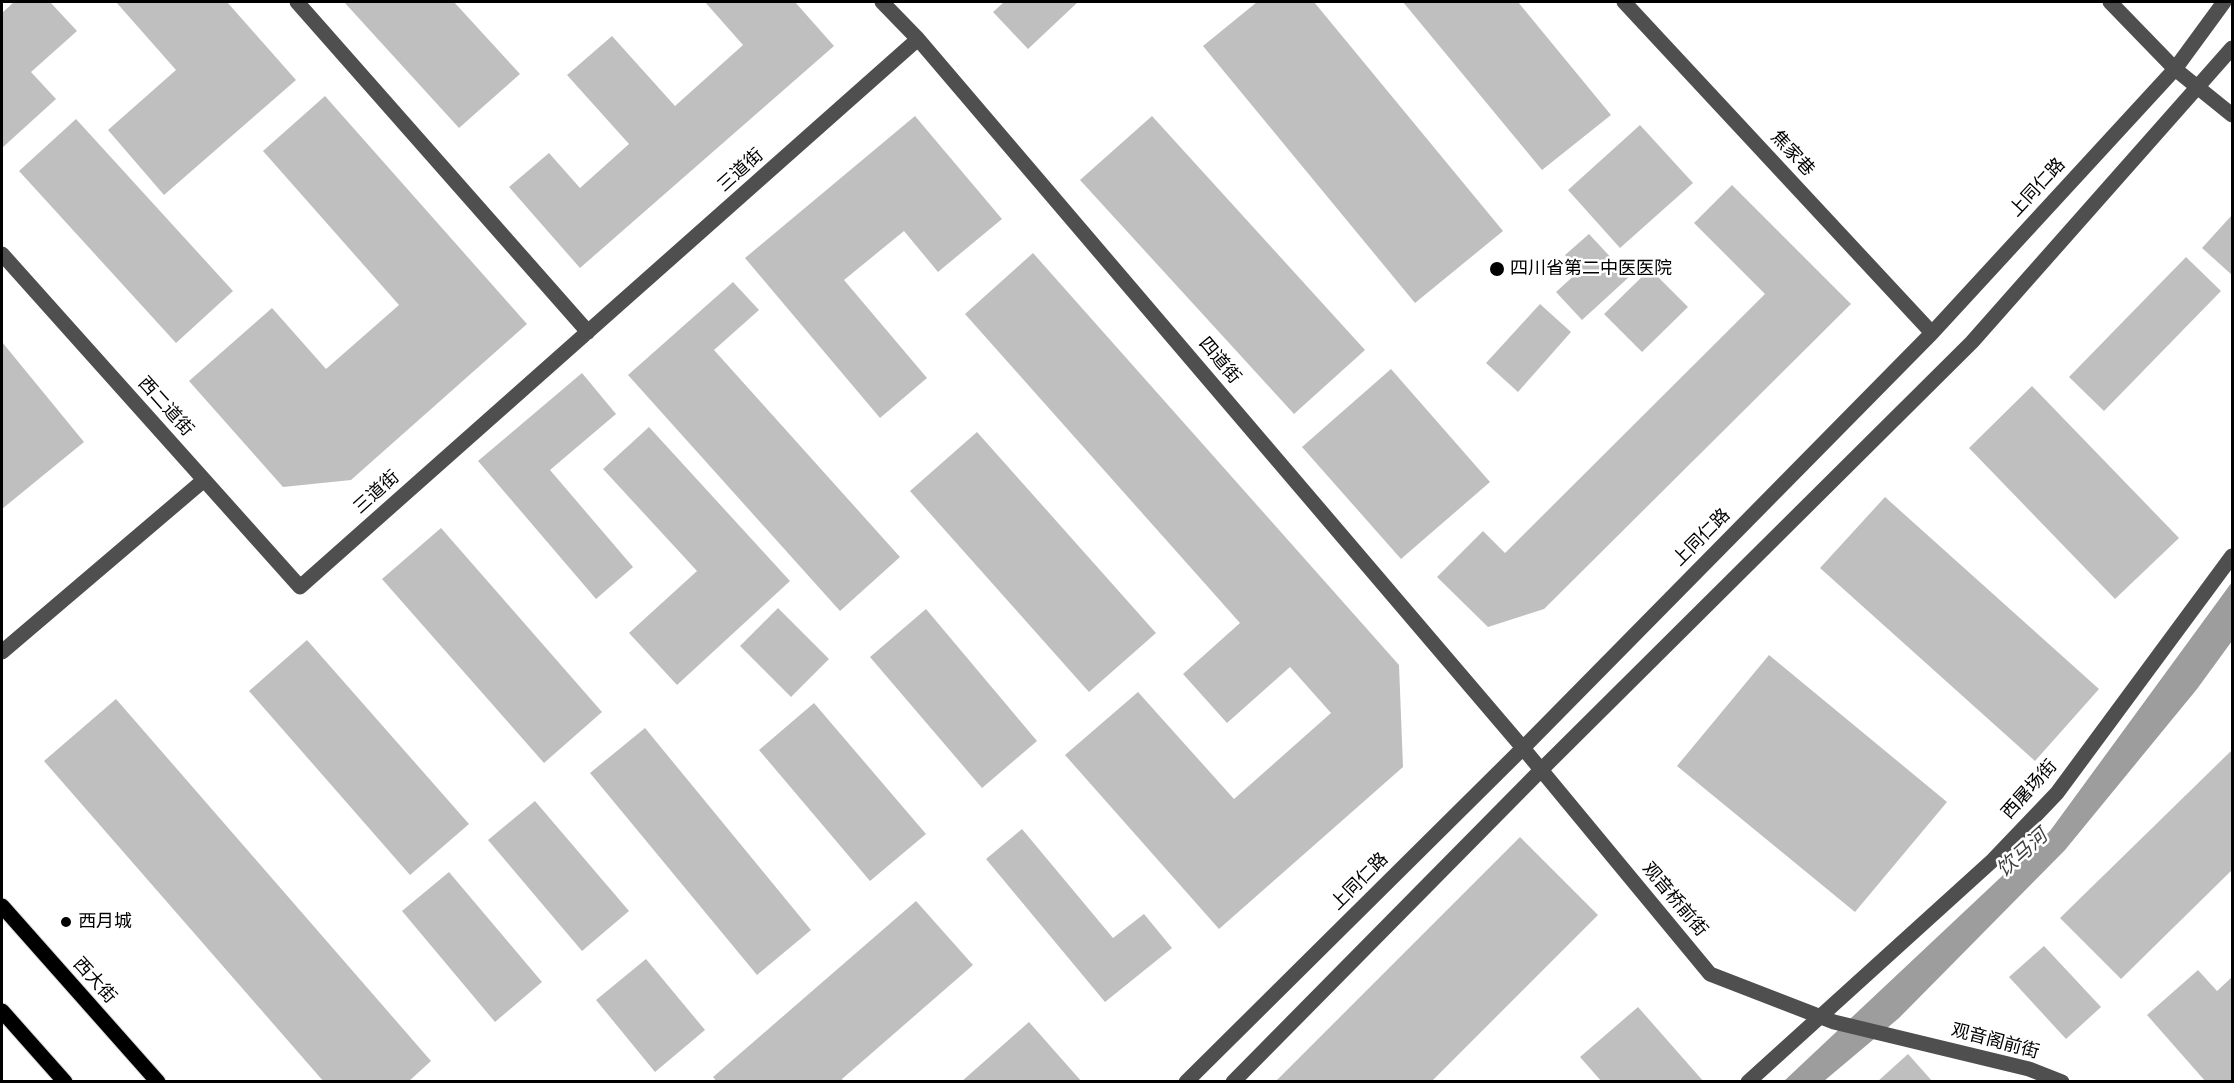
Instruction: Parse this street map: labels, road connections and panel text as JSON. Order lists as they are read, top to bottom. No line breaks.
{"streets":{"main road":["西大街"],"street":["焦家巷","三道街","上同仁路","四道街","西二道街","西屠场街","观音桥前街","观音阁前街"]},"crossings":[["焦家巷","上同仁路"],["三道街","四道街"],["三道街","西二道街"],["上同仁路","四道街"],["上同仁路","观音桥前街"],["四道街","观音桥前街"],["西屠场街","观音桥前街"],["观音桥前街","观音阁前街"]],"water":["饮马河"],"places":["四川省第二中医医院","西月城"]}
